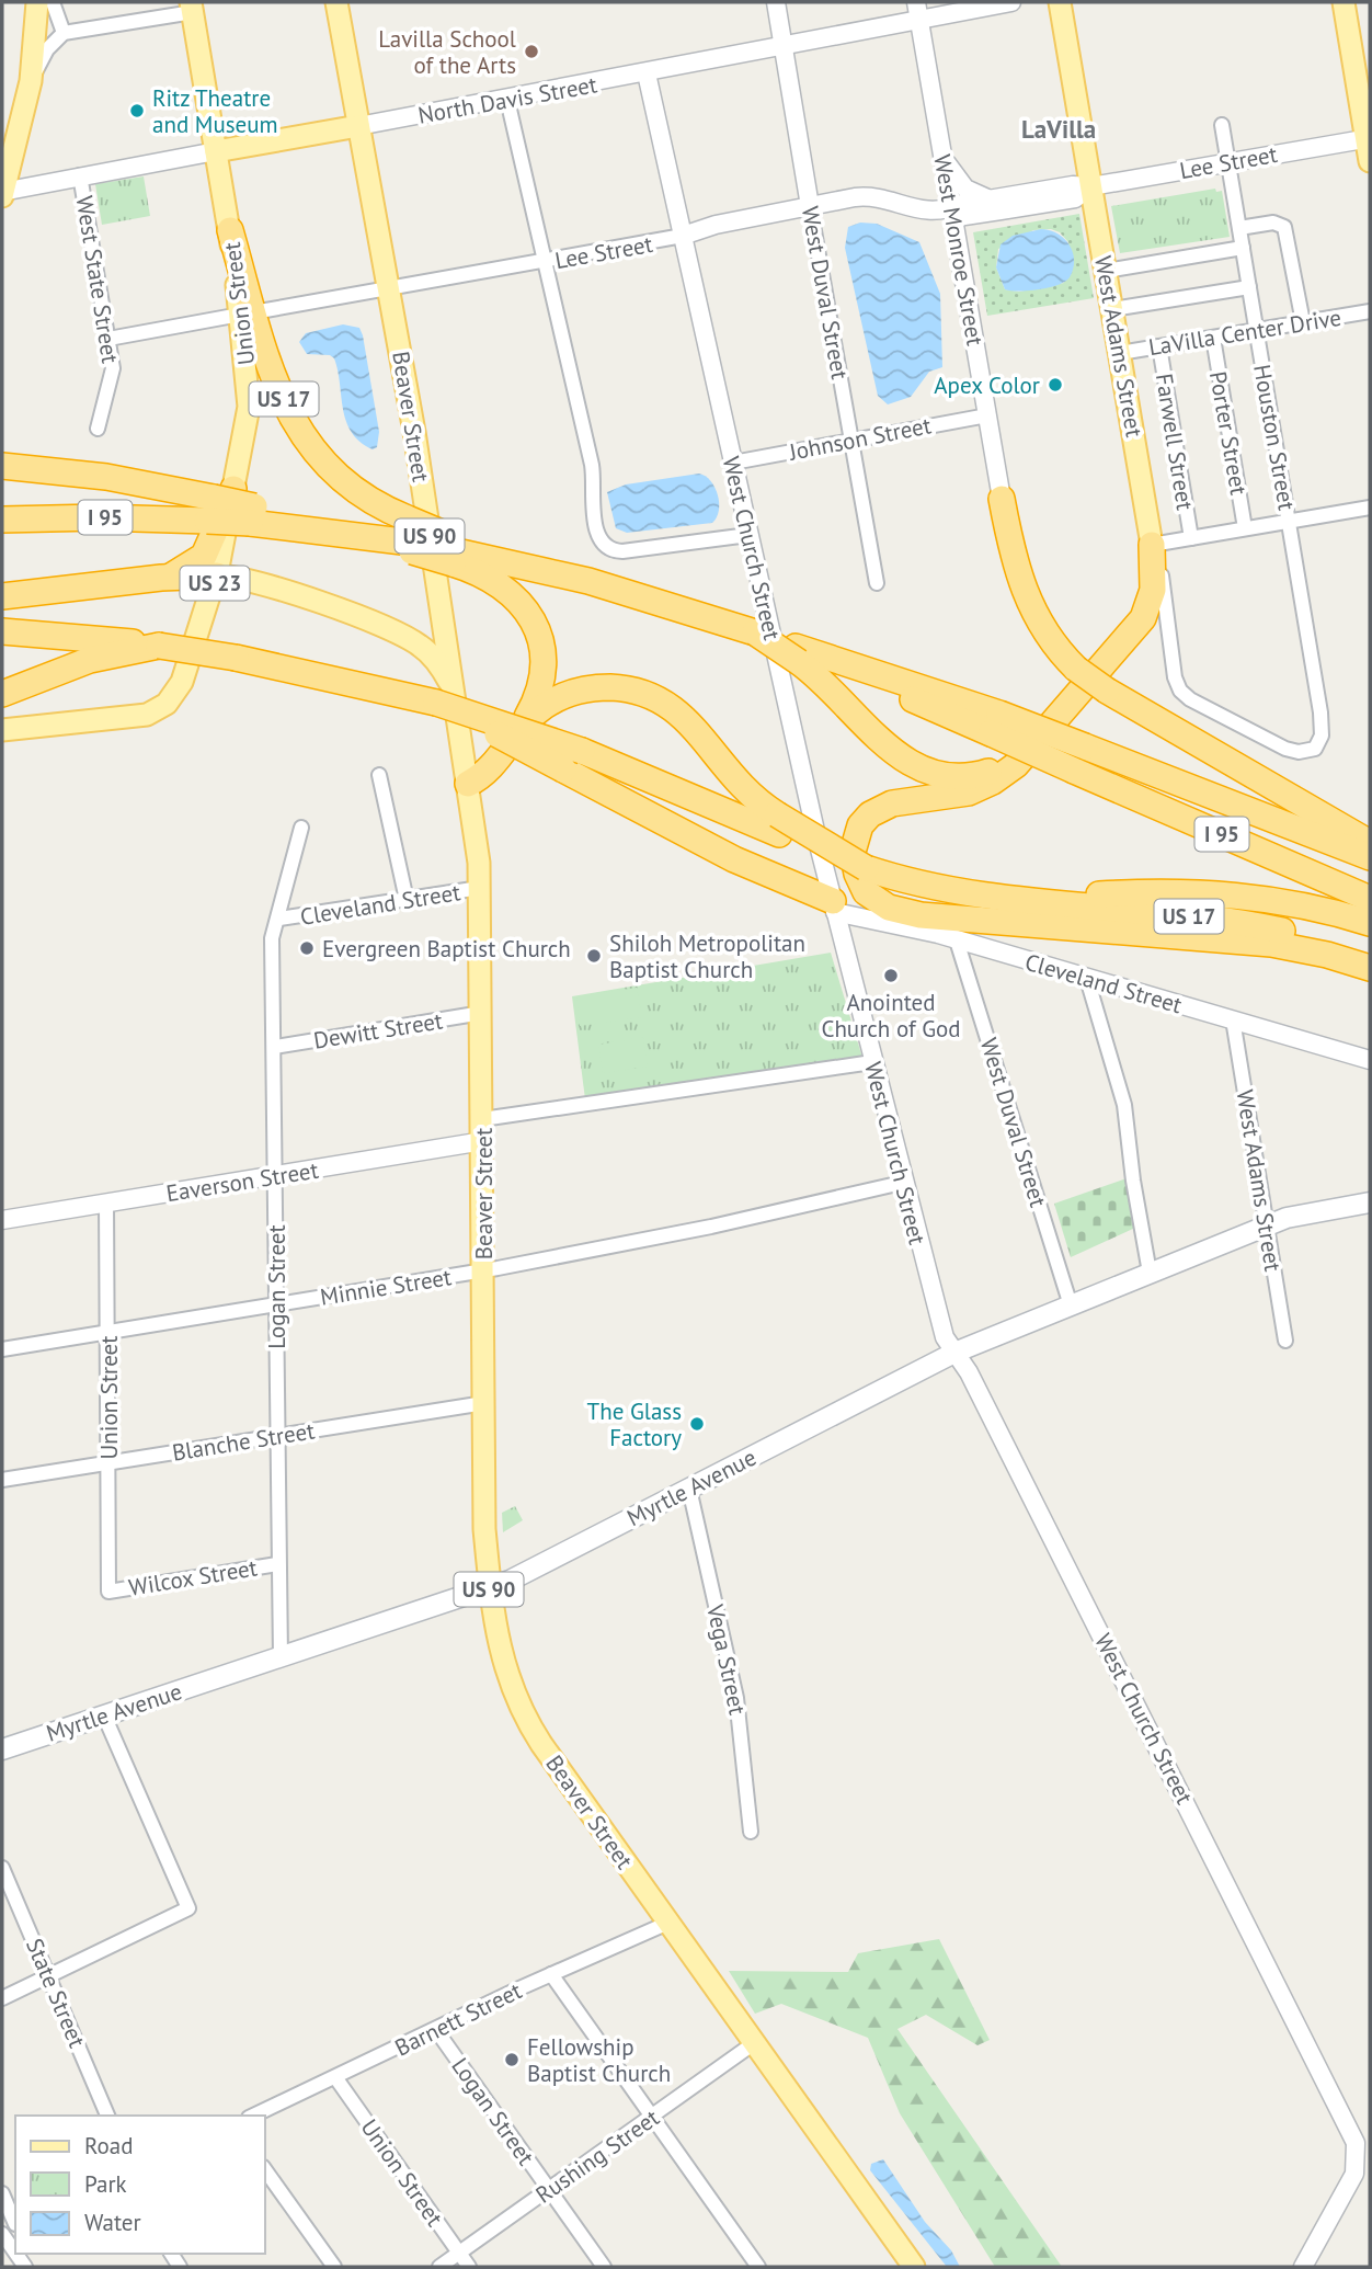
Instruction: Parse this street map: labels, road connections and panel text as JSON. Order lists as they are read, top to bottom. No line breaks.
{"streets":{"highway":["US 17","I 95"],"main road":["North Davis Street","Union Street","West Adams Street","Beaver Street","US 90","US 23","Myrtle Avenue"],"street":["Lee Street","West Monroe Street","West State Street","West Duval Street","LaVilla Center Drive","Porter Street","Houston Street","Johnson Street","Farwell Street","West Church Street","Cleveland Street","Dewitt Street","Eaverson Street","Logan Street","Minnie Street","Blanche Street","Wilcox Street","Vega Street","State Street","Barnett Street","Rushing Street"]},"crossings":[["North Davis Street","West Monroe Street"],["North Davis Street","West State Street"],["North Davis Street","West Duval Street"],["North Davis Street","Union Street"],["North Davis Street","Beaver Street"],["North Davis Street","West Church Street"],["Lee Street","West Monroe Street"],["Lee Street","West State Street"],["Lee Street","West Duval Street"],["Lee Street","Union Street"],["Lee Street","West Adams Street"],["Lee Street","US 17"],["Lee Street","Beaver Street"],["Lee Street","Houston Street"],["Lee Street","West Church Street"],["West Monroe Street","Johnson Street"],["West Duval Street","Johnson Street"],["West Duval Street","Cleveland Street"],["West Duval Street","Myrtle Avenue"],["Union Street","US 17"],["Union Street","I 95"],["Union Street","Eaverson Street"],["Union Street","Minnie Street"],["Union Street","Blanche Street"],["Union Street","Wilcox Street"],["Union Street","Barnett Street"],["Union Street","Rushing Street"],["LaVilla Center Drive","West Adams Street"],["LaVilla Center Drive","Porter Street"],["LaVilla Center Drive","Houston Street"],["LaVilla Center Drive","Farwell Street"],["West Adams Street","Houston Street"],["West Adams Street","Cleveland Street"],["West Adams Street","Myrtle Avenue"],["Beaver Street","Cleveland Street"],["Beaver Street","Dewitt Street"],["Beaver Street","Eaverson Street"],["Beaver Street","Minnie Street"],["Beaver Street","Blanche Street"],["Beaver Street","Myrtle Avenue"],["Beaver Street","Barnett Street"],["Beaver Street","Rushing Street"],["Johnson Street","West Church Street"],["West Church Street","Cleveland Street"],["West Church Street","Minnie Street"],["West Church Street","Myrtle Avenue"],["Cleveland Street","Logan Street"],["Dewitt Street","Logan Street"],["Eaverson Street","Logan Street"],["Logan Street","Minnie Street"],["Logan Street","Blanche Street"],["Logan Street","Myrtle Avenue"],["Logan Street","Wilcox Street"],["Logan Street","Barnett Street"],["Logan Street","Rushing Street"],["Myrtle Avenue","Vega Street"]],"districts":["LaVilla"],"places":["Lavilla School of the Arts","Ritz Theatre and Museum","Apex Color","Evergreen Baptist Church","Shiloh Metropolitan Baptist Church","Anointed Church of God","The Glass Factory","Fellowship Baptist Church"],"legend":["Road","Park","Water"]}
